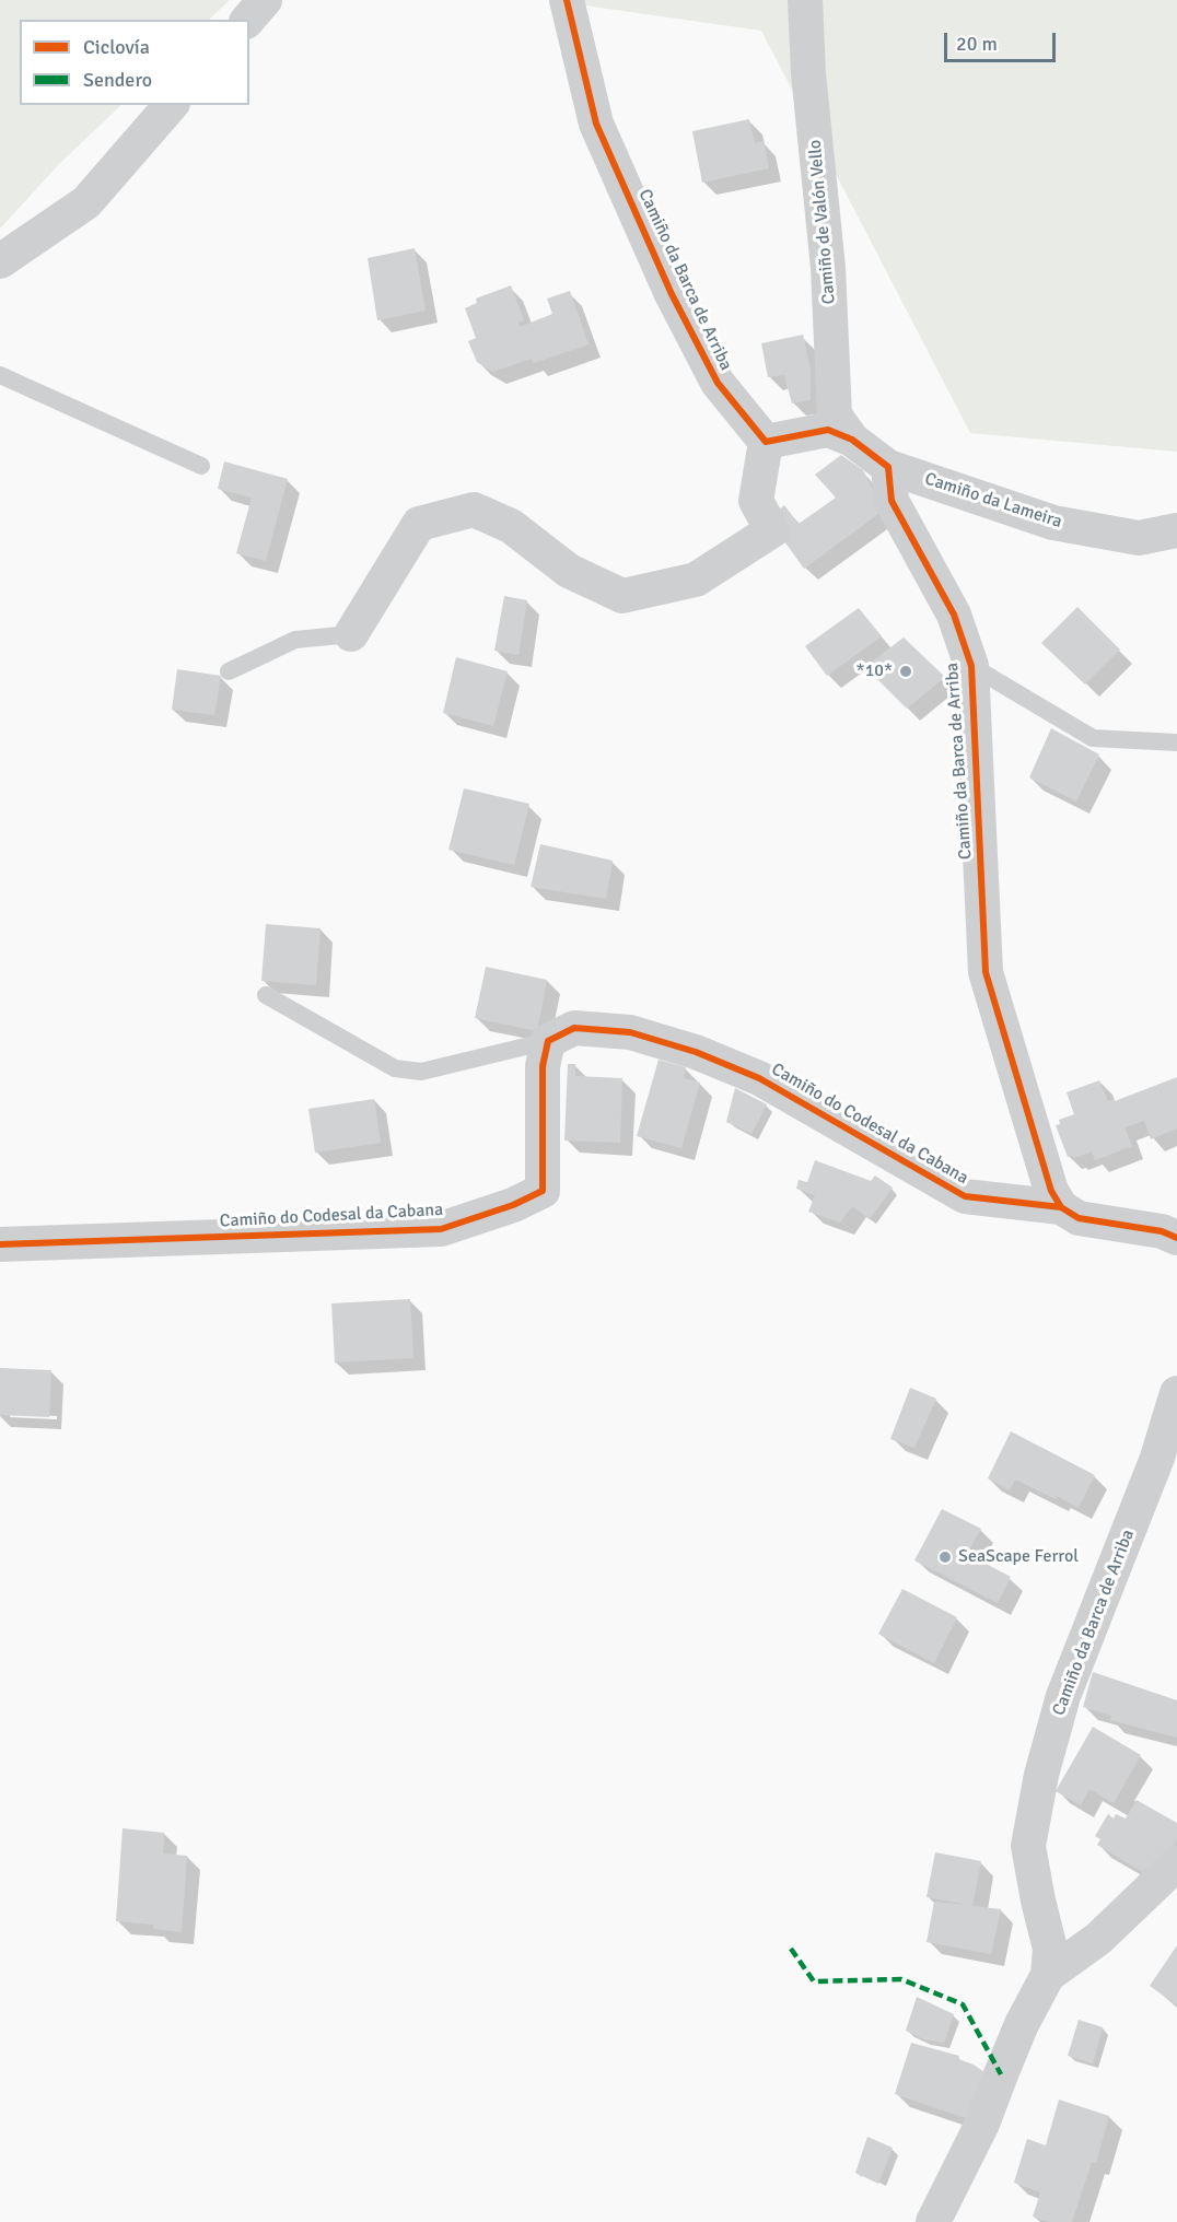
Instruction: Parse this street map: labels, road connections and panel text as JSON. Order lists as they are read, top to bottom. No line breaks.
{"streets":{"street":["Camiño de Valón Vello","Camiño da Barca de Arriba","Camiño da Lameira","Camiño do Codesal da Cabana"]},"crossings":[["Camiño da Barca de Arriba","Camiño da Lameira"],["Camiño da Barca de Arriba","Camiño do Codesal da Cabana"]],"places":["*10*","SeaScape Ferrol"],"legend":["Ciclovía","Sendero"],"scale_bar":"20 m"}
